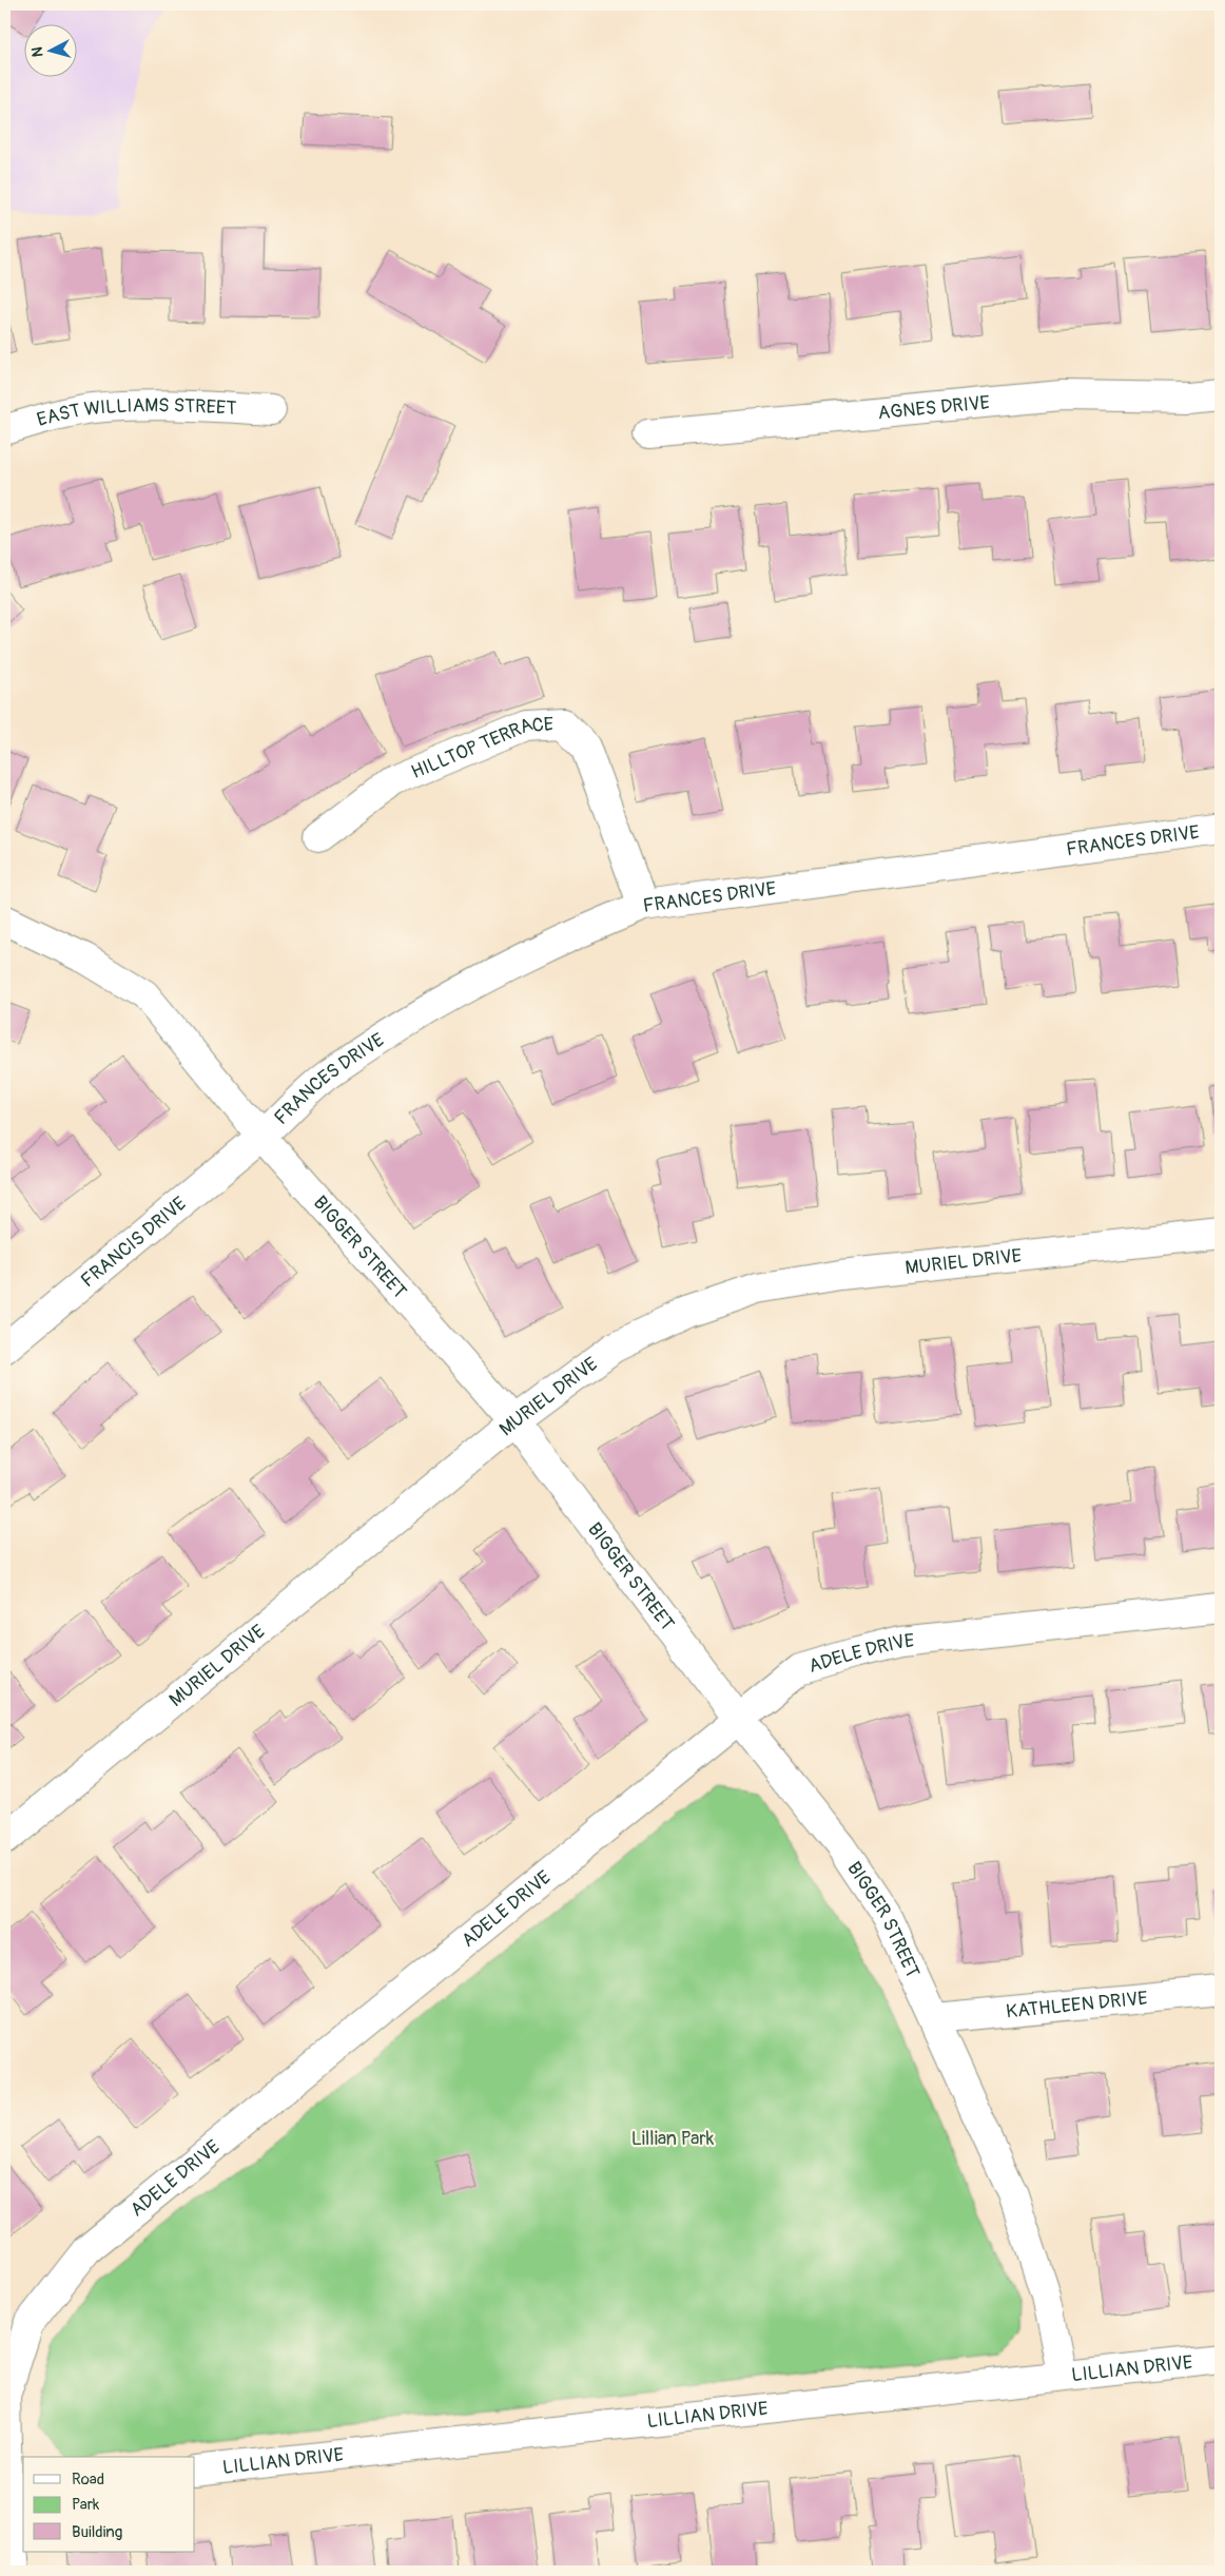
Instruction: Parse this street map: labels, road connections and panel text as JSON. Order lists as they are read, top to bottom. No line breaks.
{"streets":{"street":["AGNES DRIVE","EAST WILLIAMS STREET","HILLTOP TERRACE","FRANCES DRIVE","FRANCIS DRIVE","BIGGER STREET","MURIEL DRIVE","ADELE DRIVE","KATHLEEN DRIVE","LILLIAN DRIVE"]},"crossings":[["HILLTOP TERRACE","FRANCES DRIVE"],["FRANCES DRIVE","FRANCIS DRIVE"],["FRANCES DRIVE","BIGGER STREET"],["FRANCIS DRIVE","BIGGER STREET"],["BIGGER STREET","MURIEL DRIVE"],["BIGGER STREET","ADELE DRIVE"],["BIGGER STREET","KATHLEEN DRIVE"],["BIGGER STREET","LILLIAN DRIVE"]],"parks":["Lillian Park"],"legend":["Road","Park","Building"],"north":"left"}
